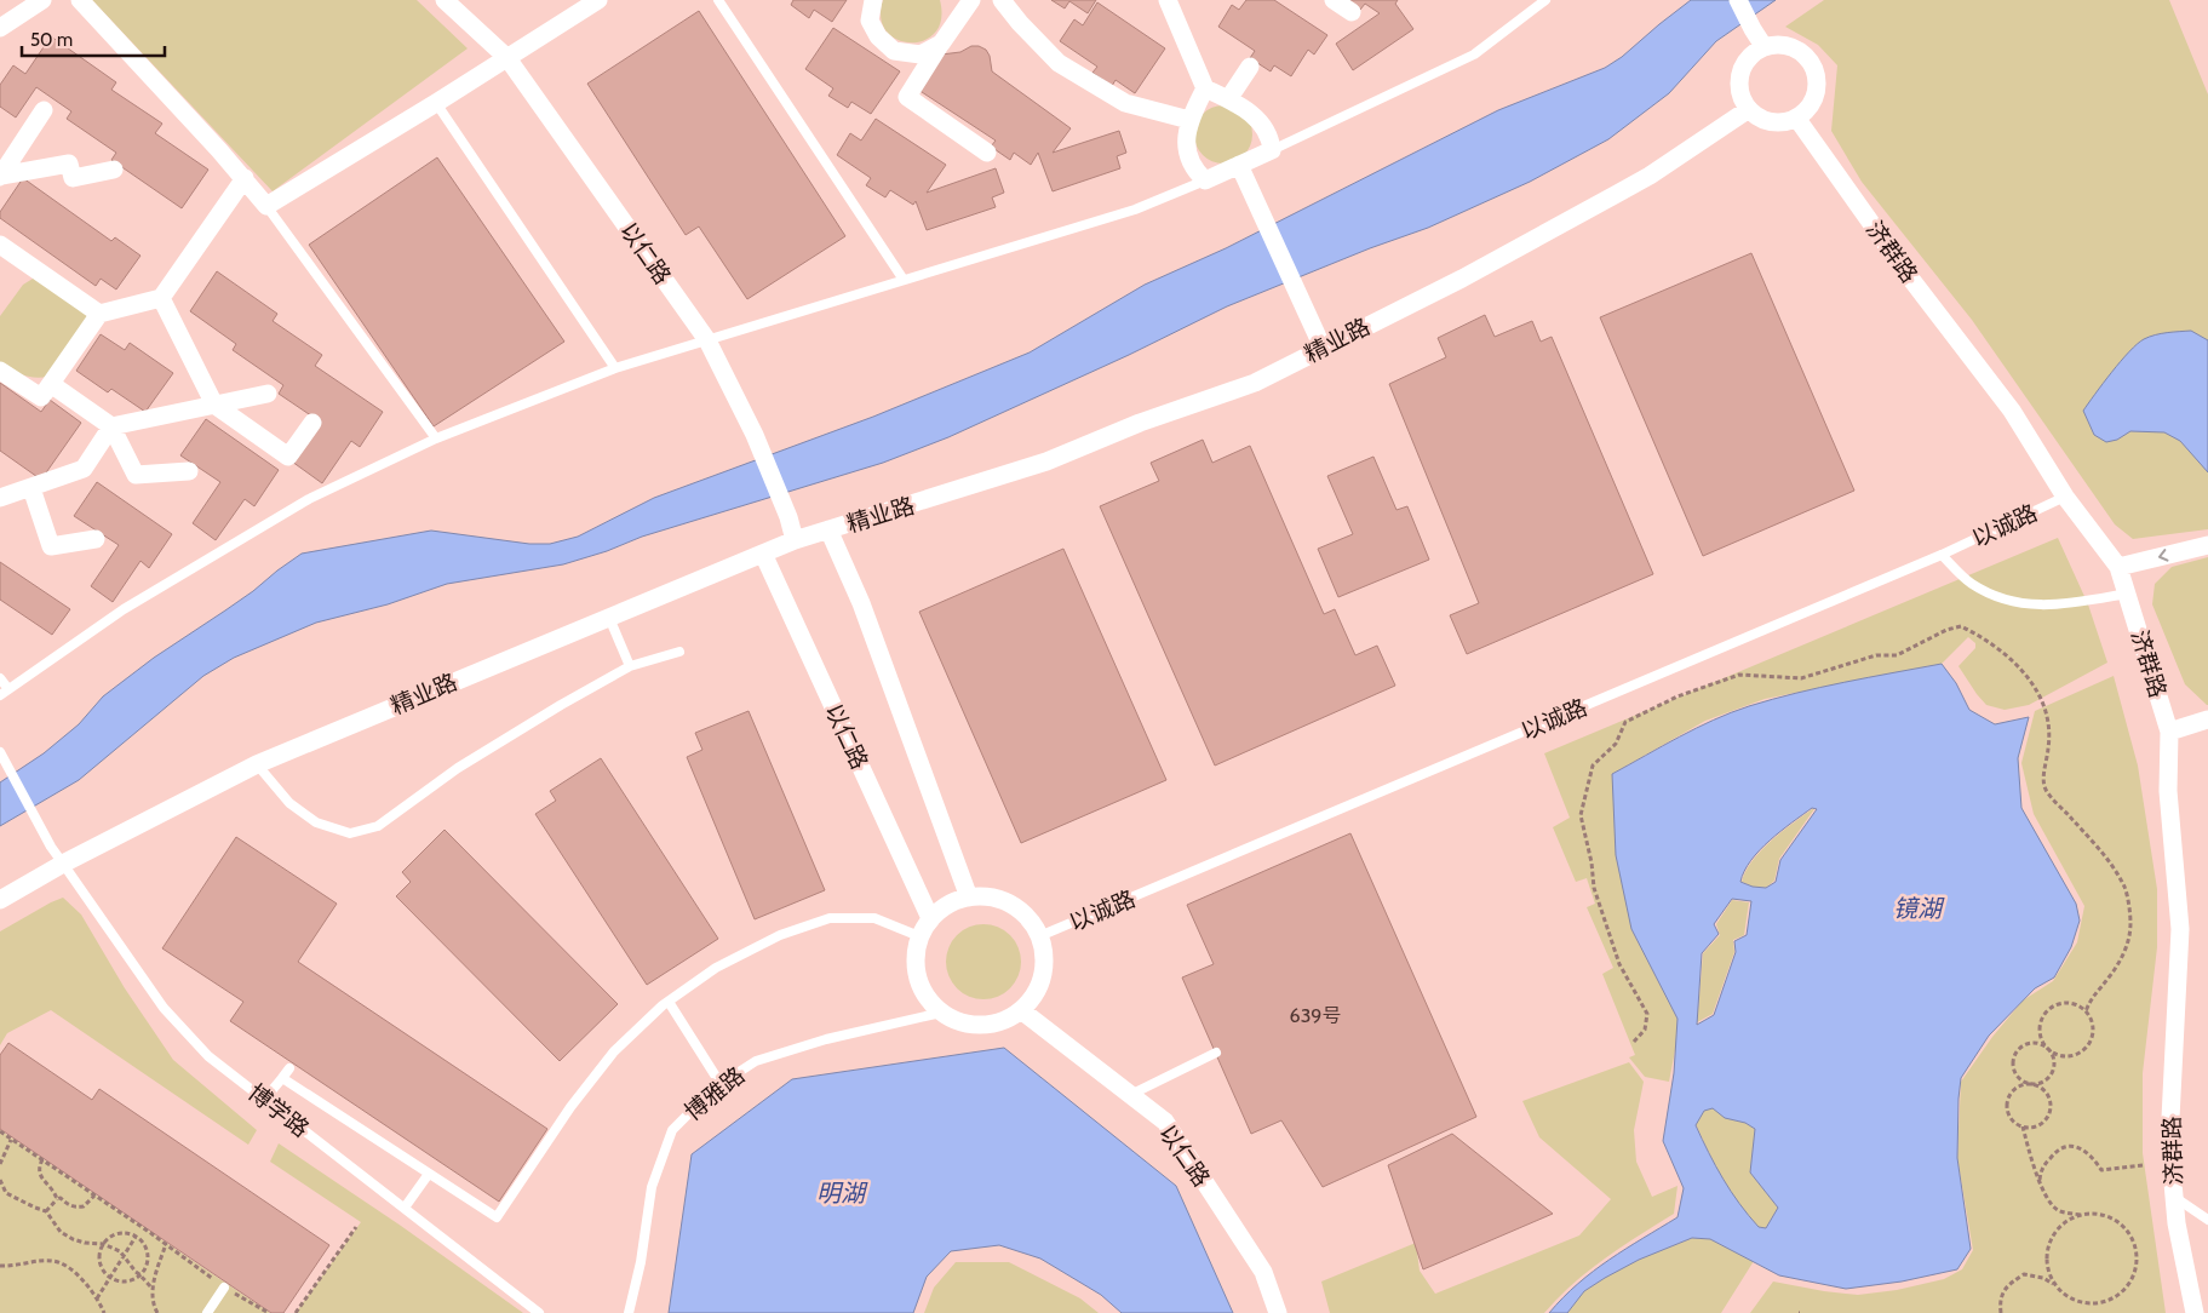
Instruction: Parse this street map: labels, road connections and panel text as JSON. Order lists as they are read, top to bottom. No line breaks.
{"streets":{"street":["济群路","以仁路","精业路"],"lane":["以诚路","博雅路","博学路"]},"crossings":[["济群路","精业路"],["济群路","以诚路"],["以仁路","精业路"],["以仁路","以诚路"],["以仁路","博雅路"],["精业路","博学路"],["以诚路","博雅路"]],"water":["镜湖","明湖"],"house_numbers":["639号"],"scale_bar":"50 m"}
